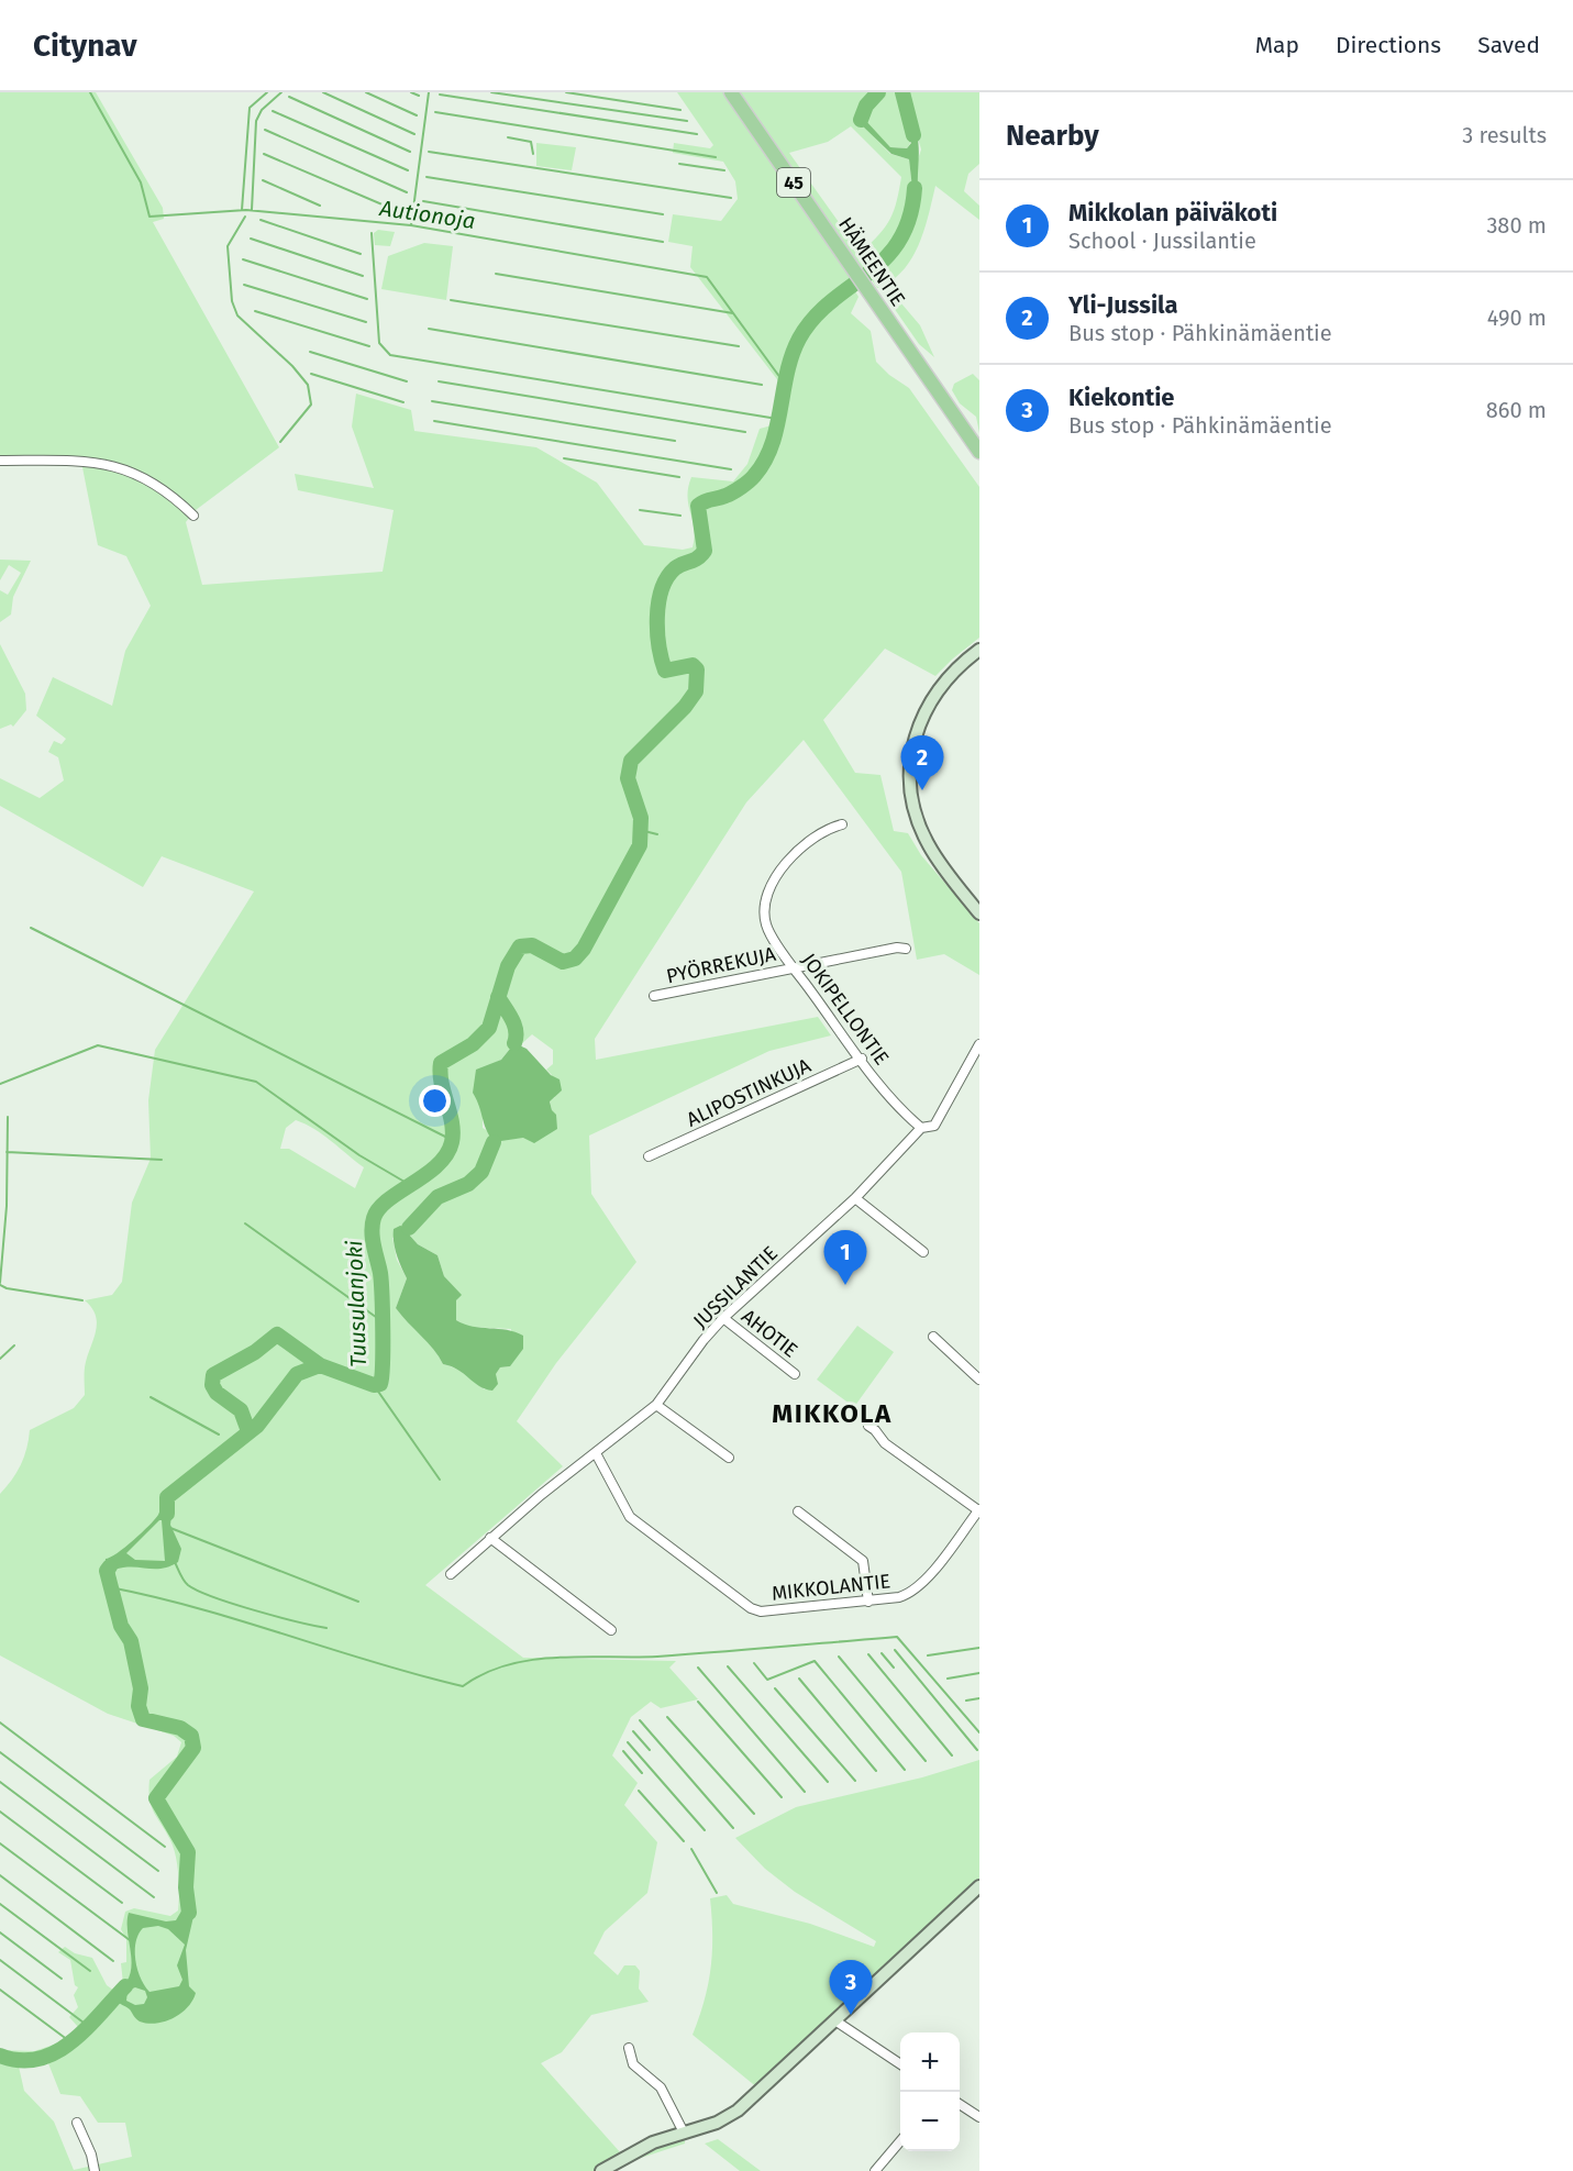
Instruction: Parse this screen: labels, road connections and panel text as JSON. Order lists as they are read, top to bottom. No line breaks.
{"streets":{"main road":["45","HÄMEENTIE"],"street":["PYÖRREKUJA","JOKIPELLONTIE","ALIPOSTINKUJA","JUSSILANTIE","AHOTIE","MIKKOLANTIE"]},"crossings":[["PYÖRREKUJA","JOKIPELLONTIE"],["JOKIPELLONTIE","ALIPOSTINKUJA"],["JOKIPELLONTIE","JUSSILANTIE"],["JUSSILANTIE","AHOTIE"],["JUSSILANTIE","MIKKOLANTIE"]],"districts":["MIKKOLA"],"water":["Autionoja","Tuusulanjoki"],"page":{"header":"Citynav","nav":["Map","Directions","Saved"],"heading":["Nearby","3 results"],"list":[{"mark":"1","name":"Mikkolan päiväkoti","note":"School · Jussilantie","value":"380 m"},{"mark":"2","name":"Yli-Jussila","note":"Bus stop · Pähkinämäentie","value":"490 m"},{"mark":"3","name":"Kiekontie","note":"Bus stop · Pähkinämäentie","value":"860 m"}],"pins":["2","1","3"],"map_buttons":["+","−"]}}
